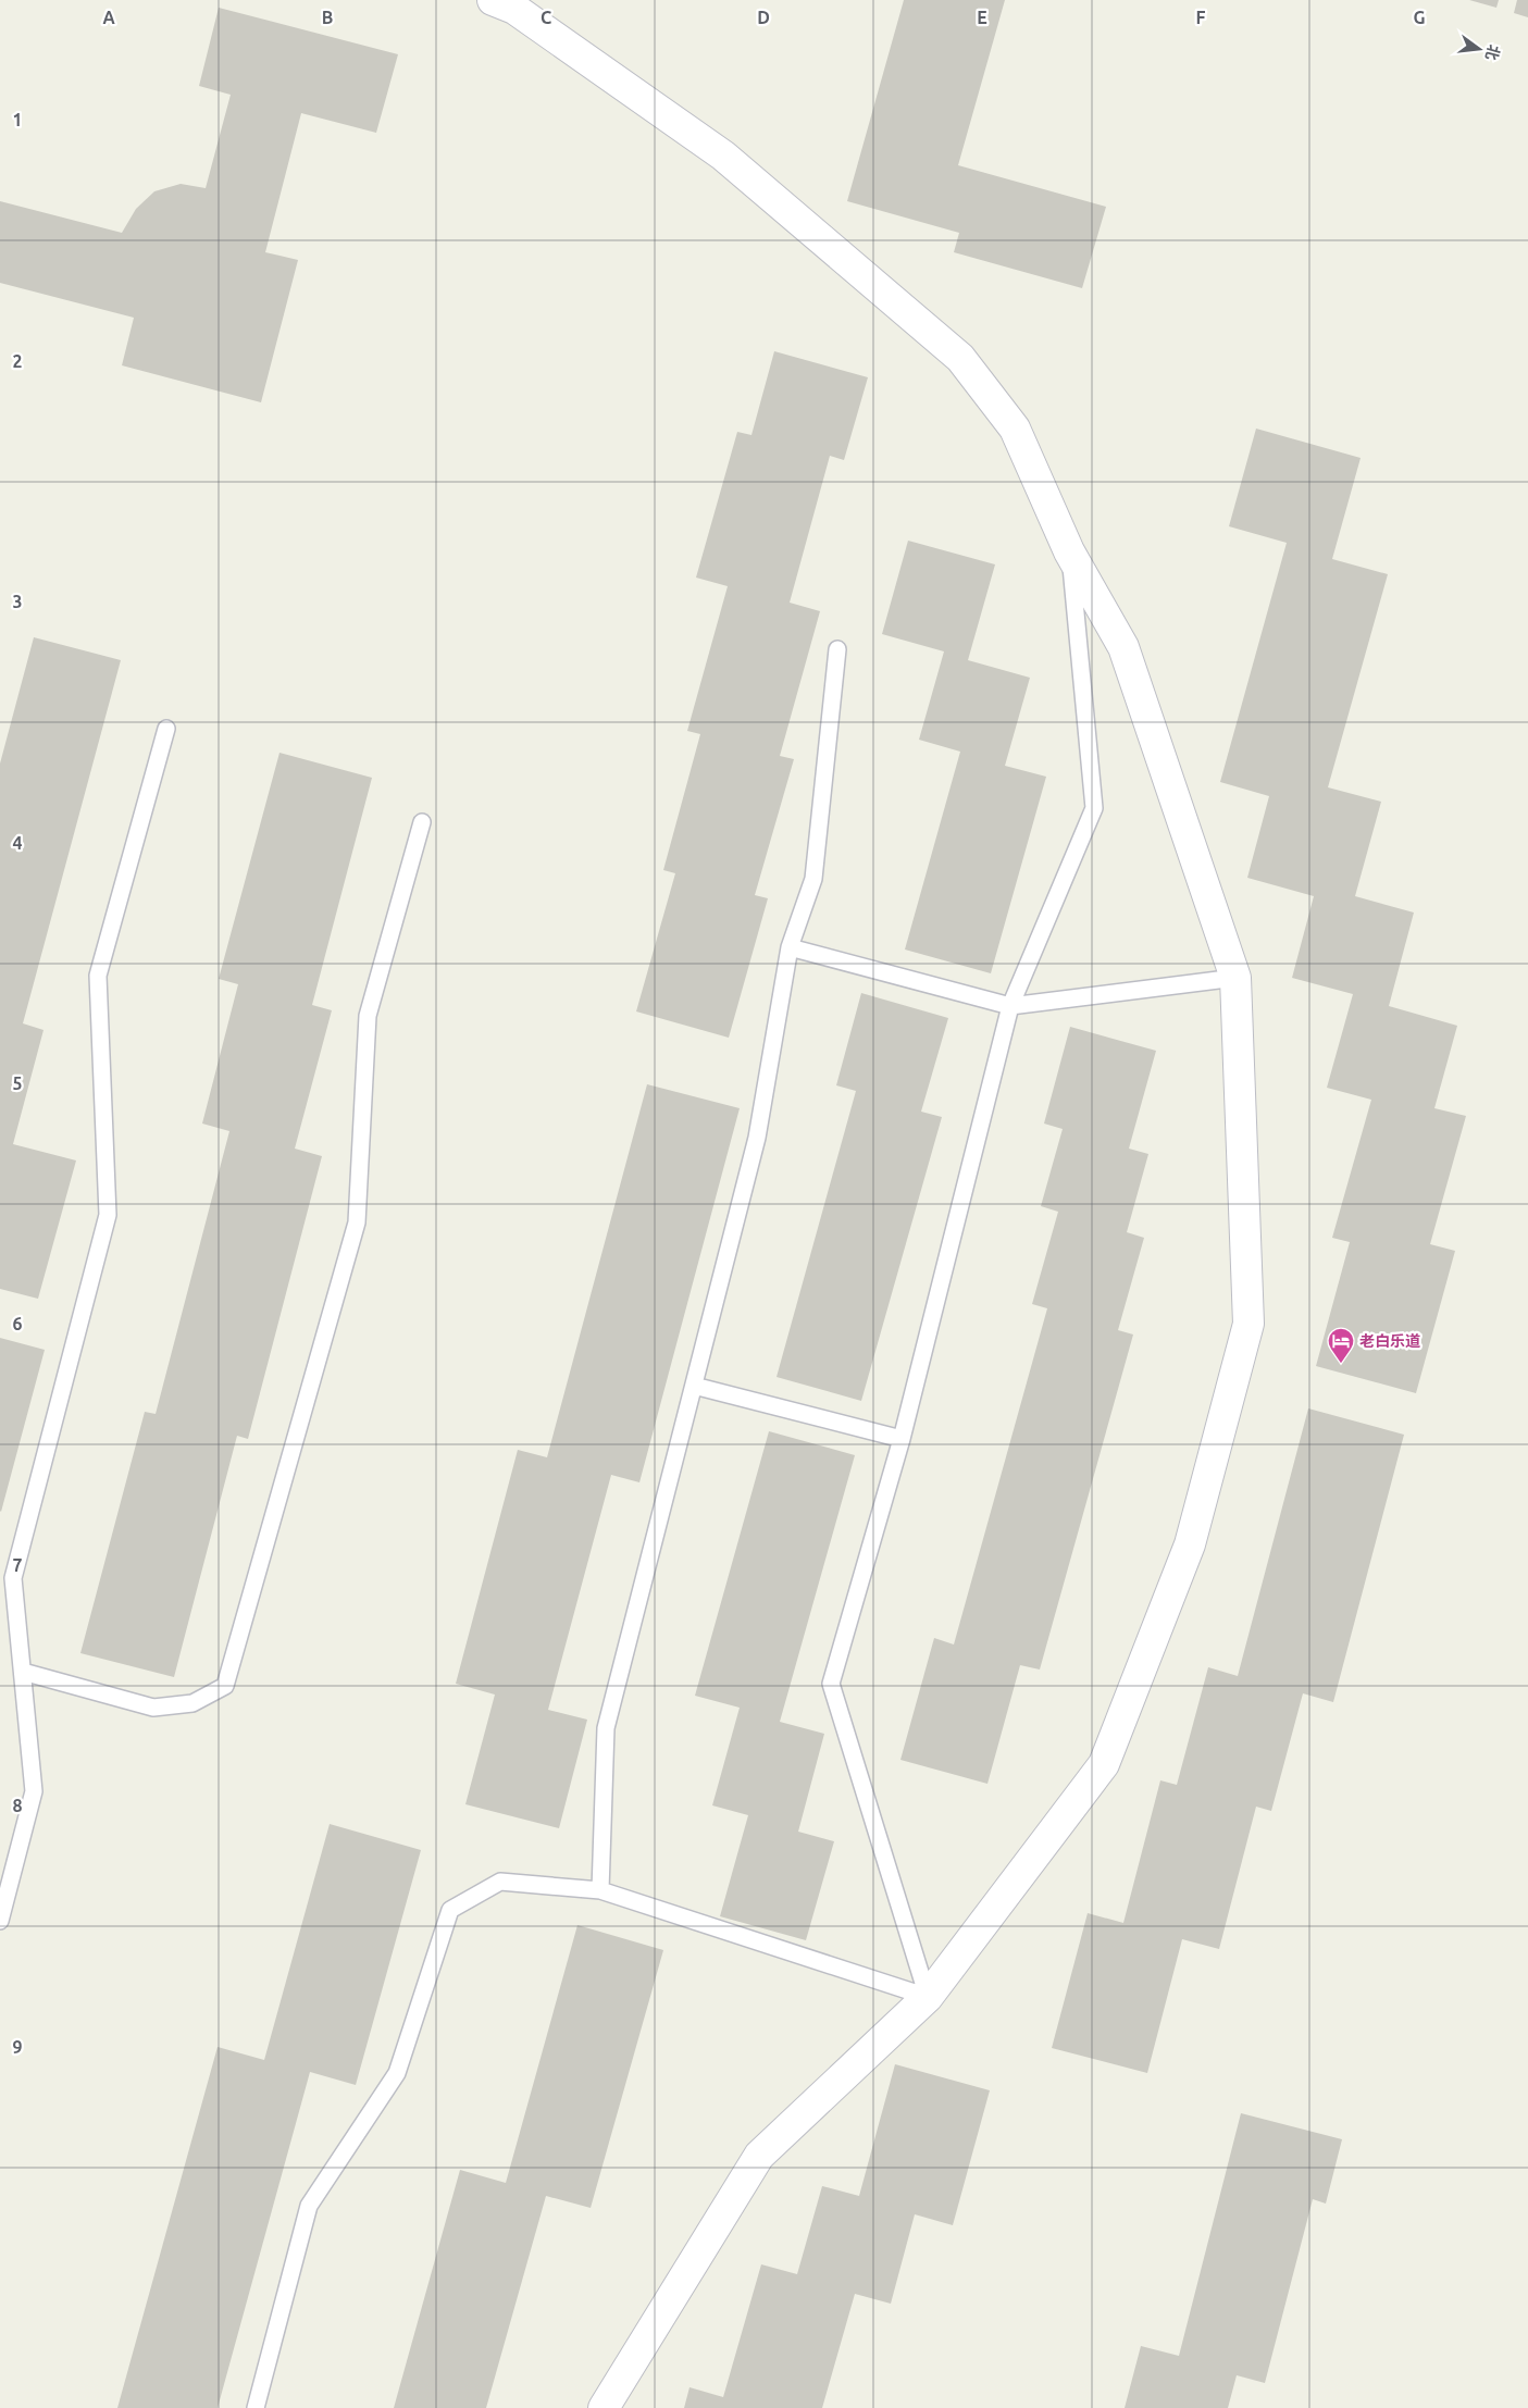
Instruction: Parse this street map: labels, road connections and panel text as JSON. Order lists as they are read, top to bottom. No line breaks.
{"places":{"hotel":["老白乐道"]},"north":"right","grid":{"columns":["A","B","C","D","E","F","G"],"rows":["1","2","3","4","5","6","7","8","9"]}}
